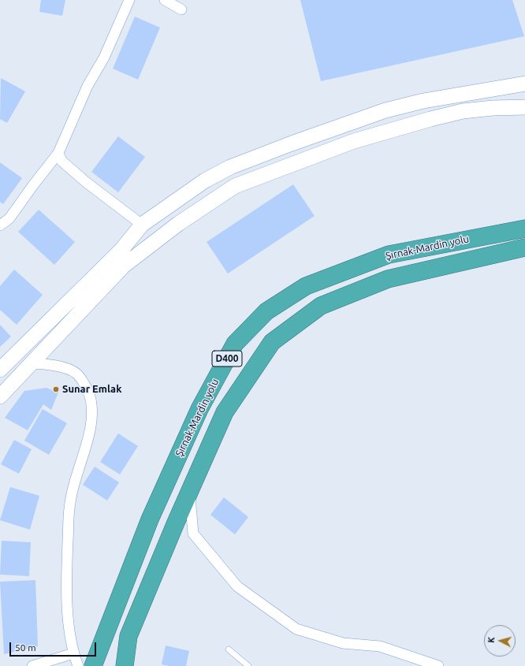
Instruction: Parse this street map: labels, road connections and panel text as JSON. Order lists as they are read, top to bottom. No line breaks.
{"streets":{"highway":["Şırnak-Mardin yolu","D400"]},"places":["Sunar Emlak"],"scale_bar":"50 m","north":"left"}
